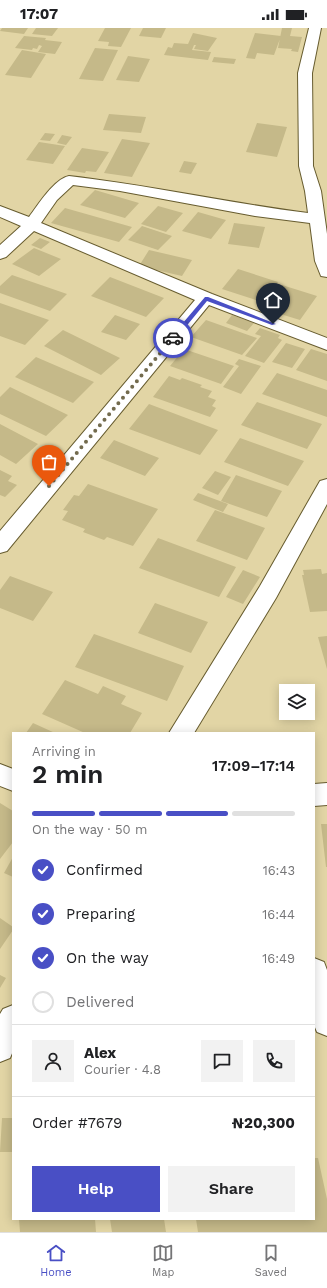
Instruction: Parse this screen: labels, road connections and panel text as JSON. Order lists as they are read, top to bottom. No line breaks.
{"page":{"status":"17:07","heading":["2 min","Arriving in","17:09–17:14"],"panel":["Alex","Courier · 4.8","Order #7679","₦20,300"],"bar":"On the way · 50 m","list":[["Confirmed","16:43"],["Preparing","16:44"],["On the way","16:49"],"Delivered"],"buttons":["Help","Share"],"tabs":["Home","Map","Saved"]}}
